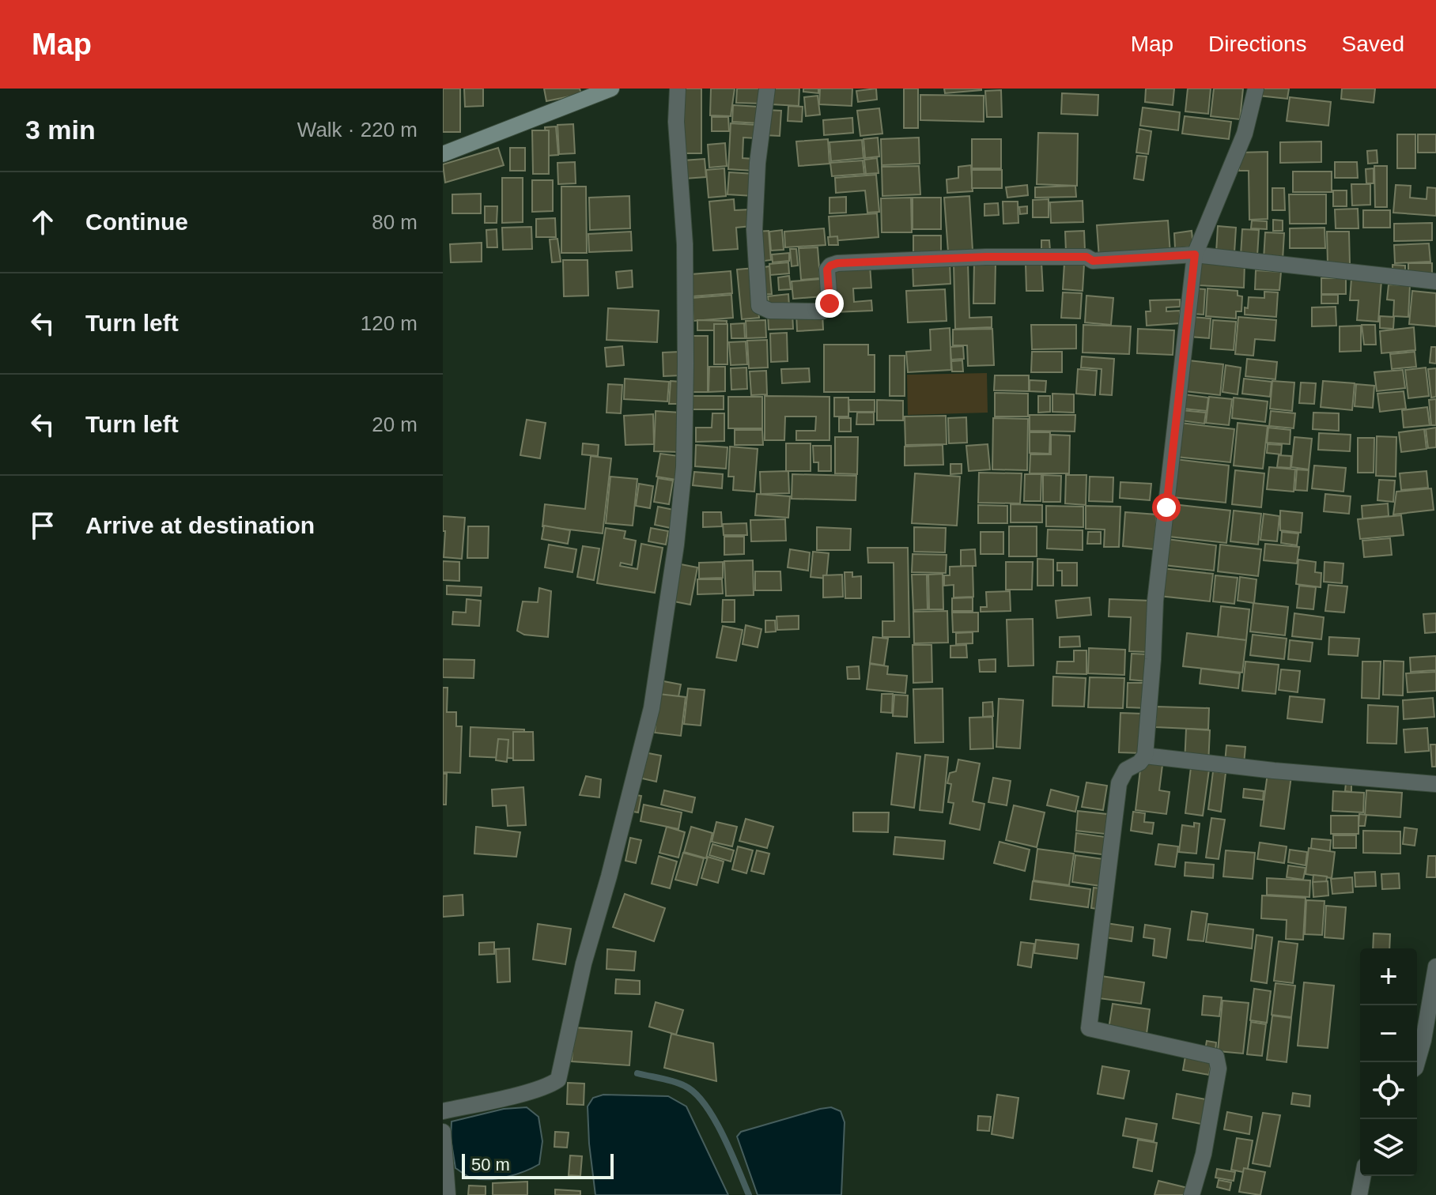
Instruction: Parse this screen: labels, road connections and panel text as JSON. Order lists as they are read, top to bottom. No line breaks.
{"scale_bar":"50 m","page":{"header":"Map","nav":["Map","Directions","Saved"],"heading":["3 min","Walk · 220 m"],"list":[["Continue","80 m"],["Turn left","120 m"],["Turn left","20 m"],"Arrive at destination"],"map_buttons":["+","−"],"scale":"50 m"}}
